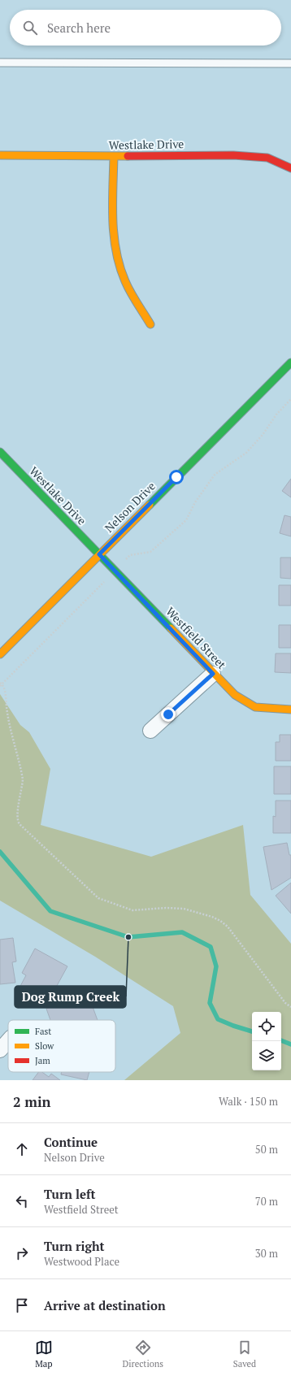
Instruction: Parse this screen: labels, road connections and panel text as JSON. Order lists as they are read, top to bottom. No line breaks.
{"streets":{"street":["Westlake Drive","Nelson Drive","Westfield Street"]},"crossings":[["Westlake Drive","Nelson Drive"],["Westlake Drive","Westfield Street"],["Nelson Drive","Westfield Street"]],"places":["Dog Rump Creek"],"legend":["Fast","Slow","Jam"],"page":{"search":"Search here","heading":["2 min","Walk · 150 m"],"list":[["Continue","Nelson Drive","50 m"],["Turn left","Westfield Street","70 m"],["Turn right","Westwood Place","30 m"],"Arrive at destination"],"nav":["Map","Directions","Saved"]}}
